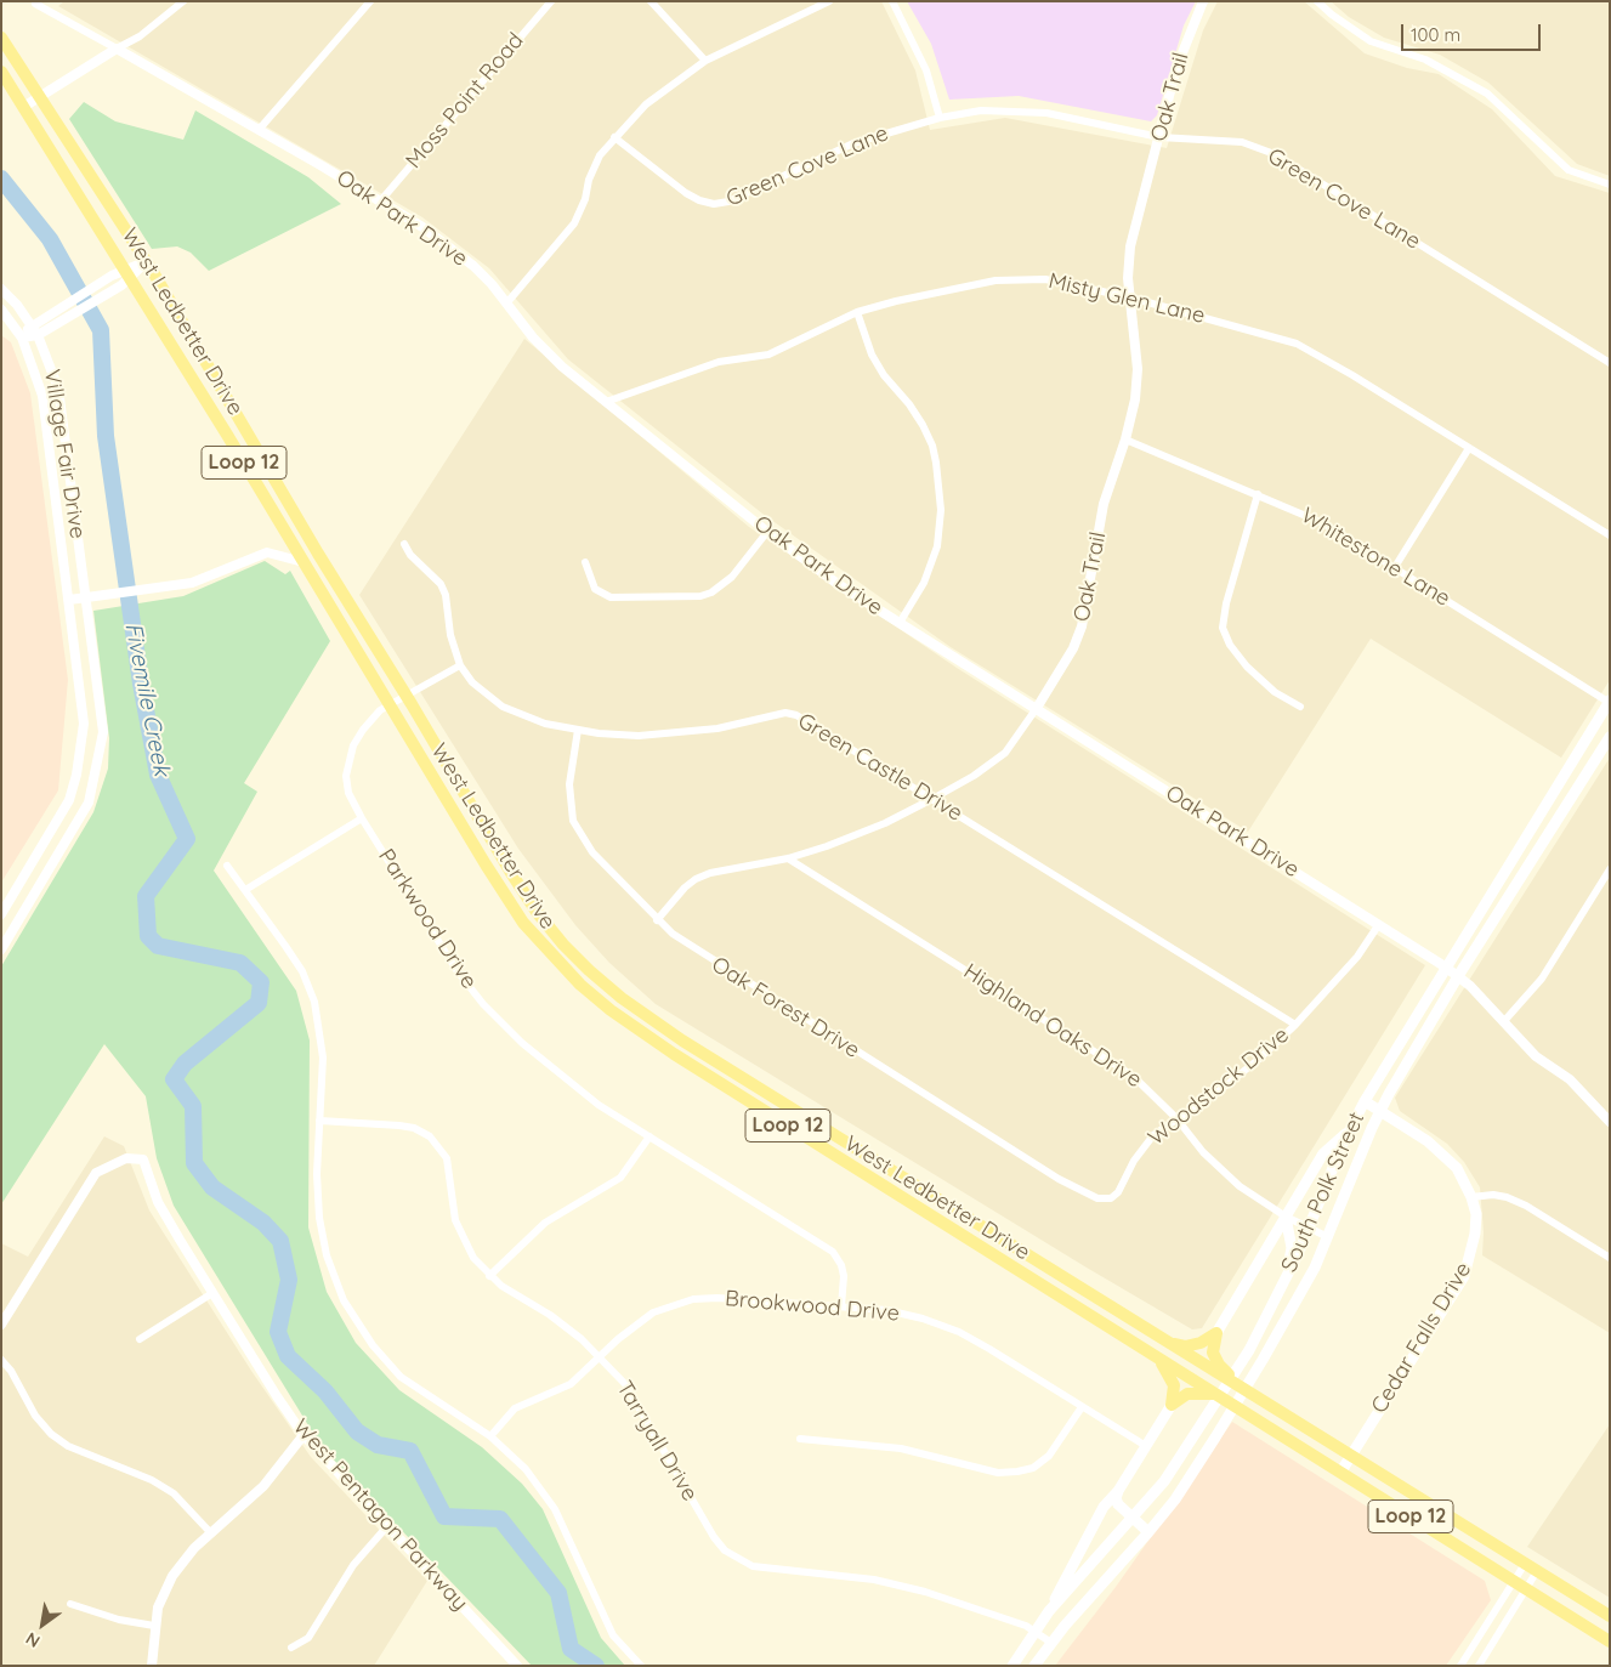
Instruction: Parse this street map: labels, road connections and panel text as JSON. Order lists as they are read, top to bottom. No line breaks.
{"streets":{"main road":["West Ledbetter Drive","Loop 12","South Polk Street","Cedar Falls Drive"],"street":["Oak Trail","Moss Point Road","Green Cove Lane","Oak Park Drive","Misty Glen Lane","Village Fair Drive","Whitestone Lane","Green Castle Drive","Parkwood Drive","Oak Forest Drive","Highland Oaks Drive","Woodstock Drive","Brookwood Drive","Tarryall Drive","West Pentagon Parkway"]},"crossings":[["Oak Trail","Green Cove Lane"],["Oak Trail","Oak Park Drive"],["Oak Trail","Misty Glen Lane"],["Oak Trail","Whitestone Lane"],["Oak Trail","Green Castle Drive"],["Oak Trail","Oak Forest Drive"],["Oak Trail","Highland Oaks Drive"],["Moss Point Road","Oak Park Drive"],["Oak Park Drive","Misty Glen Lane"],["Oak Park Drive","Woodstock Drive"],["Oak Park Drive","South Polk Street"],["West Ledbetter Drive","Parkwood Drive"],["West Ledbetter Drive","Cedar Falls Drive"],["Whitestone Lane","South Polk Street"],["Green Castle Drive","Parkwood Drive"],["Green Castle Drive","Oak Forest Drive"],["Green Castle Drive","Woodstock Drive"],["Parkwood Drive","Brookwood Drive"],["Oak Forest Drive","Woodstock Drive"],["Highland Oaks Drive","Woodstock Drive"],["Highland Oaks Drive","South Polk Street"],["South Polk Street","Cedar Falls Drive"],["South Polk Street","Tarryall Drive"],["Brookwood Drive","Tarryall Drive"]],"water":["Fivemile Creek"],"scale_bar":"100 m","north":"bottom left"}
